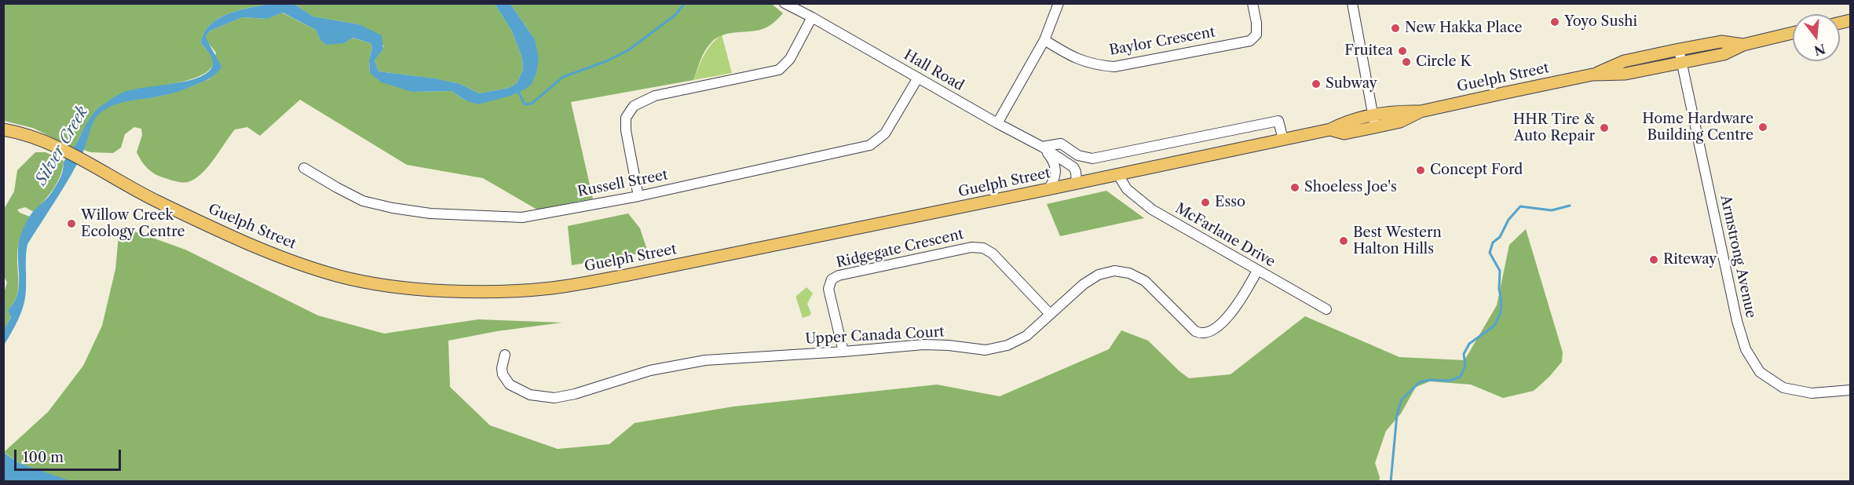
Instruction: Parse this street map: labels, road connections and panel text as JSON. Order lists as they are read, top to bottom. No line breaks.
{"streets":{"main road":["Guelph Street"],"street":["Baylor Crescent","Hall Road","Russell Street","McFarlane Drive","Ridgegate Crescent","Armstrong Avenue","Upper Canada Court"]},"crossings":[["Hall Road","Guelph Street"],["Hall Road","Russell Street"],["Guelph Street","McFarlane Drive"],["Guelph Street","Armstrong Avenue"],["McFarlane Drive","Upper Canada Court"],["Ridgegate Crescent","Upper Canada Court"]],"water":["Silver Creek"],"places":["Yoyo Sushi","New Hakka Place","Fruitea","Circle K","Subway","Home Hardware Building Centre","HHR Tire & Auto Repair","Concept Ford","Shoeless Joe's","Esso","Willow Creek Ecology Centre","Best Western Halton Hills","Riteway"],"scale_bar":"100 m","north":"bottom"}
